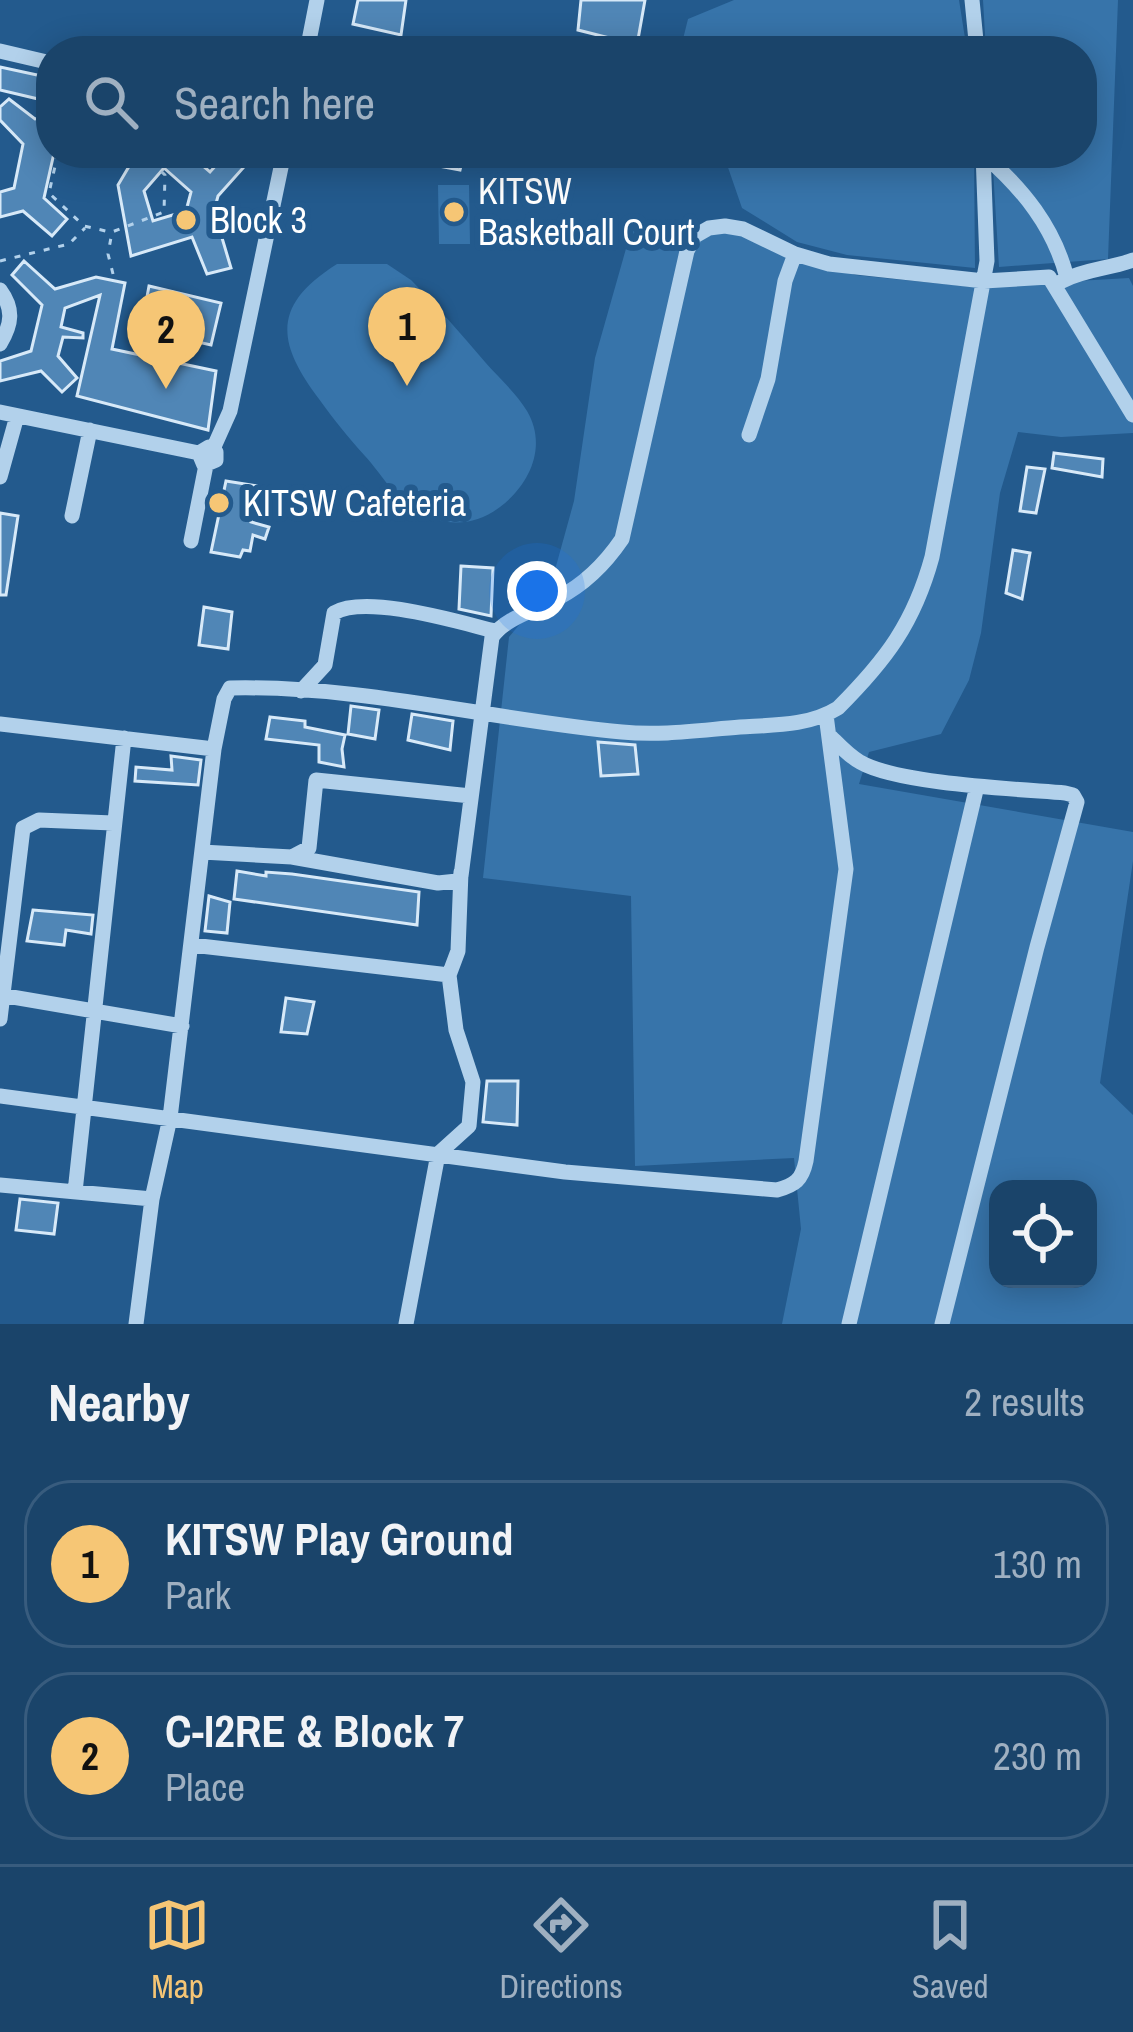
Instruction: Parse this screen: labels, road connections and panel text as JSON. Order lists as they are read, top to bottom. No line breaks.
{"places":["KITSW Basketball Court","Block 3","KITSW Cafeteria"],"page":{"search":"Search here","pins":["1","2"],"heading":["Nearby","2 results"],"list":[{"mark":"1","name":"KITSW Play Ground","note":"Park","value":"130 m"},{"mark":"2","name":"C-I2RE & Block 7","note":"Place","value":"230 m"}],"nav":["Map","Directions","Saved"]}}
